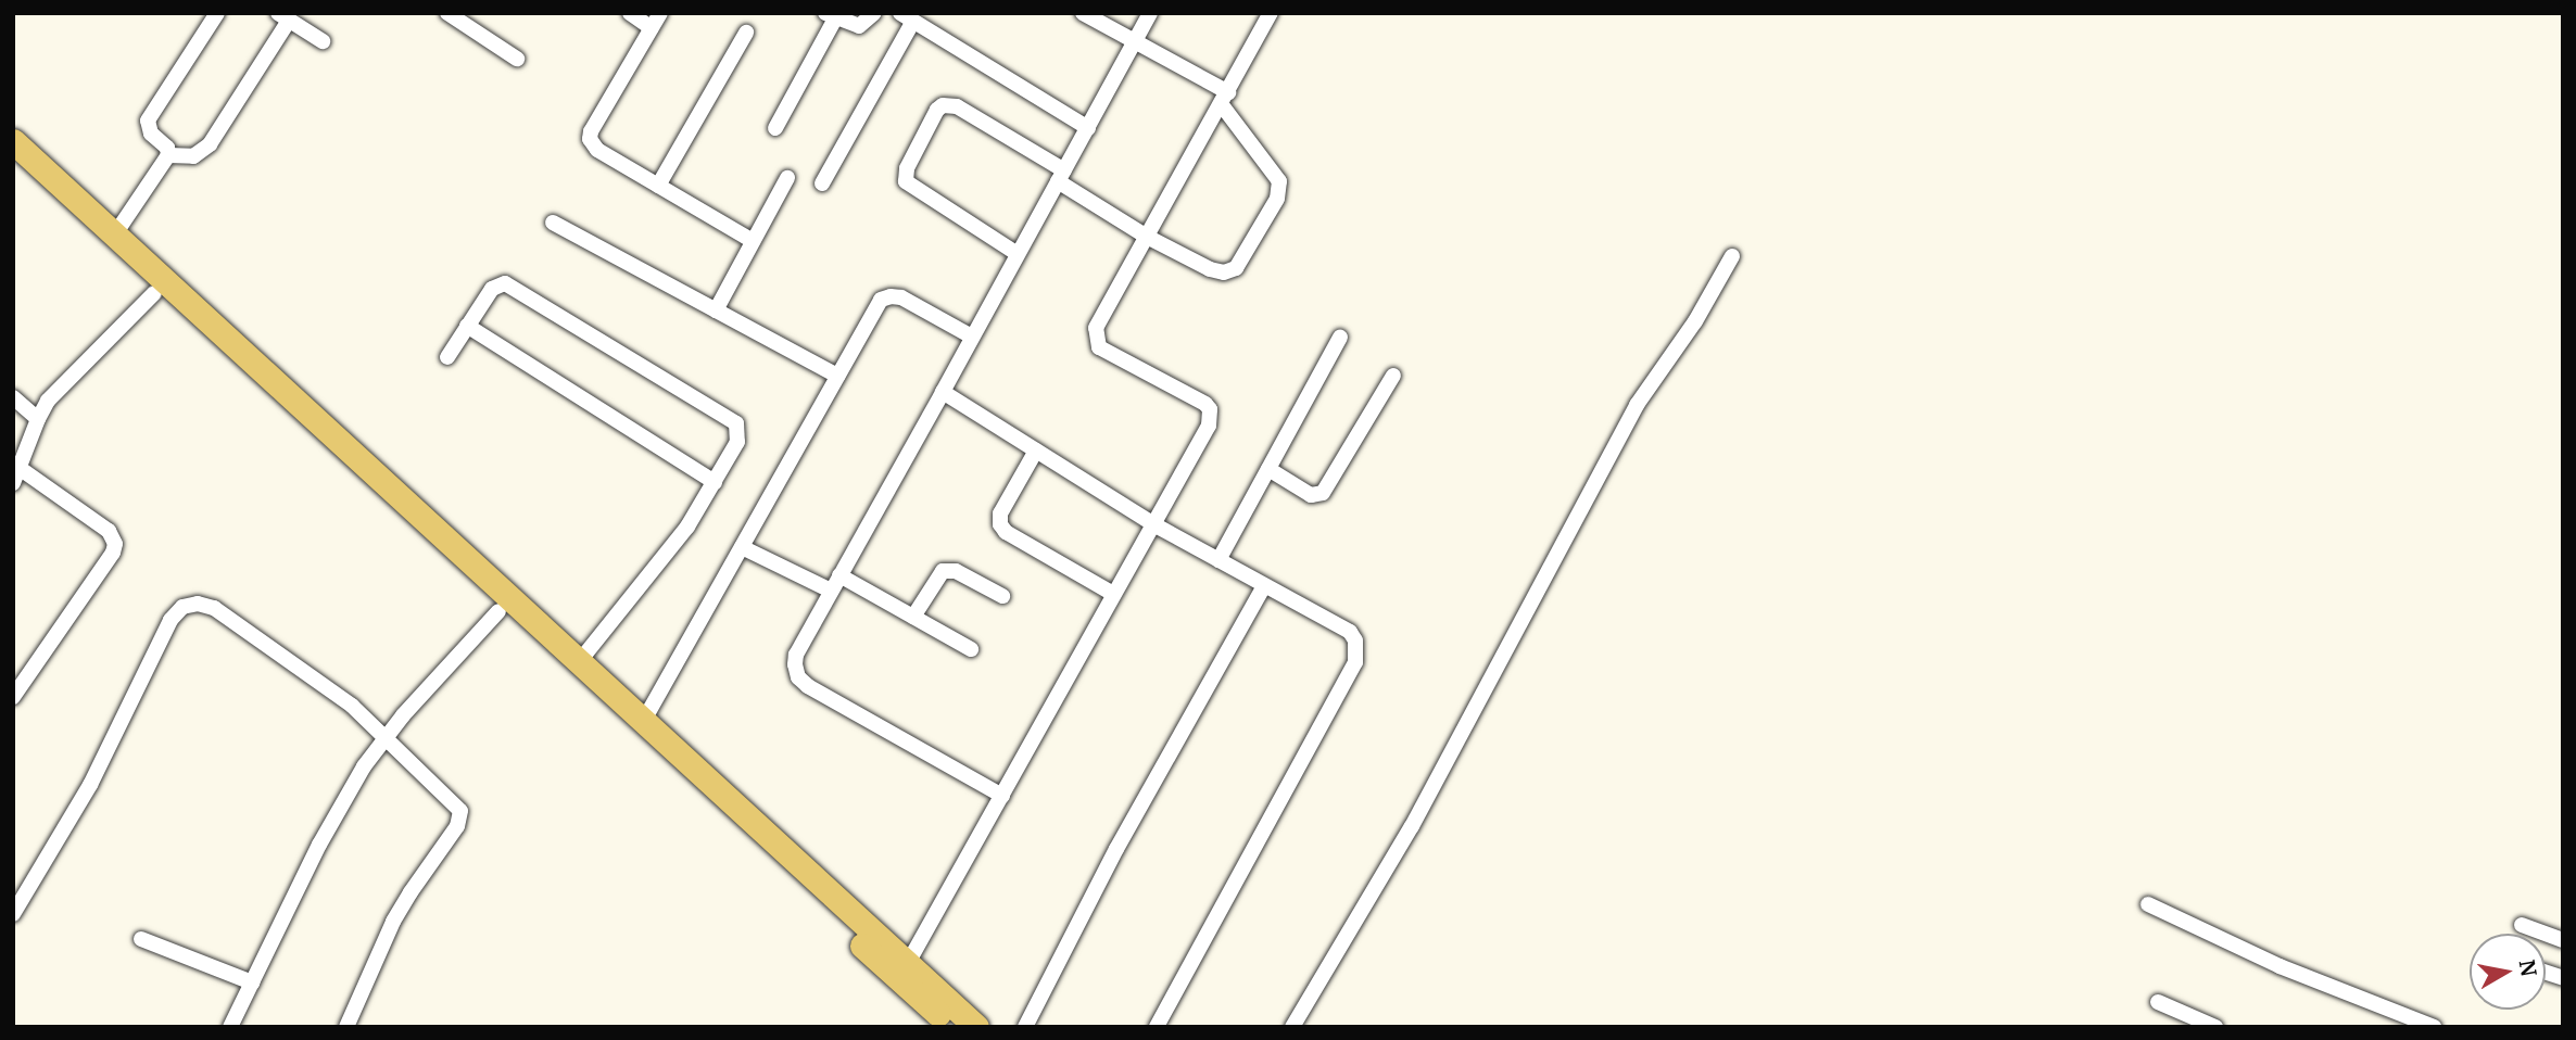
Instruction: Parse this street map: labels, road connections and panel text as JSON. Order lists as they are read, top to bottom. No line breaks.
{"north":"right"}
